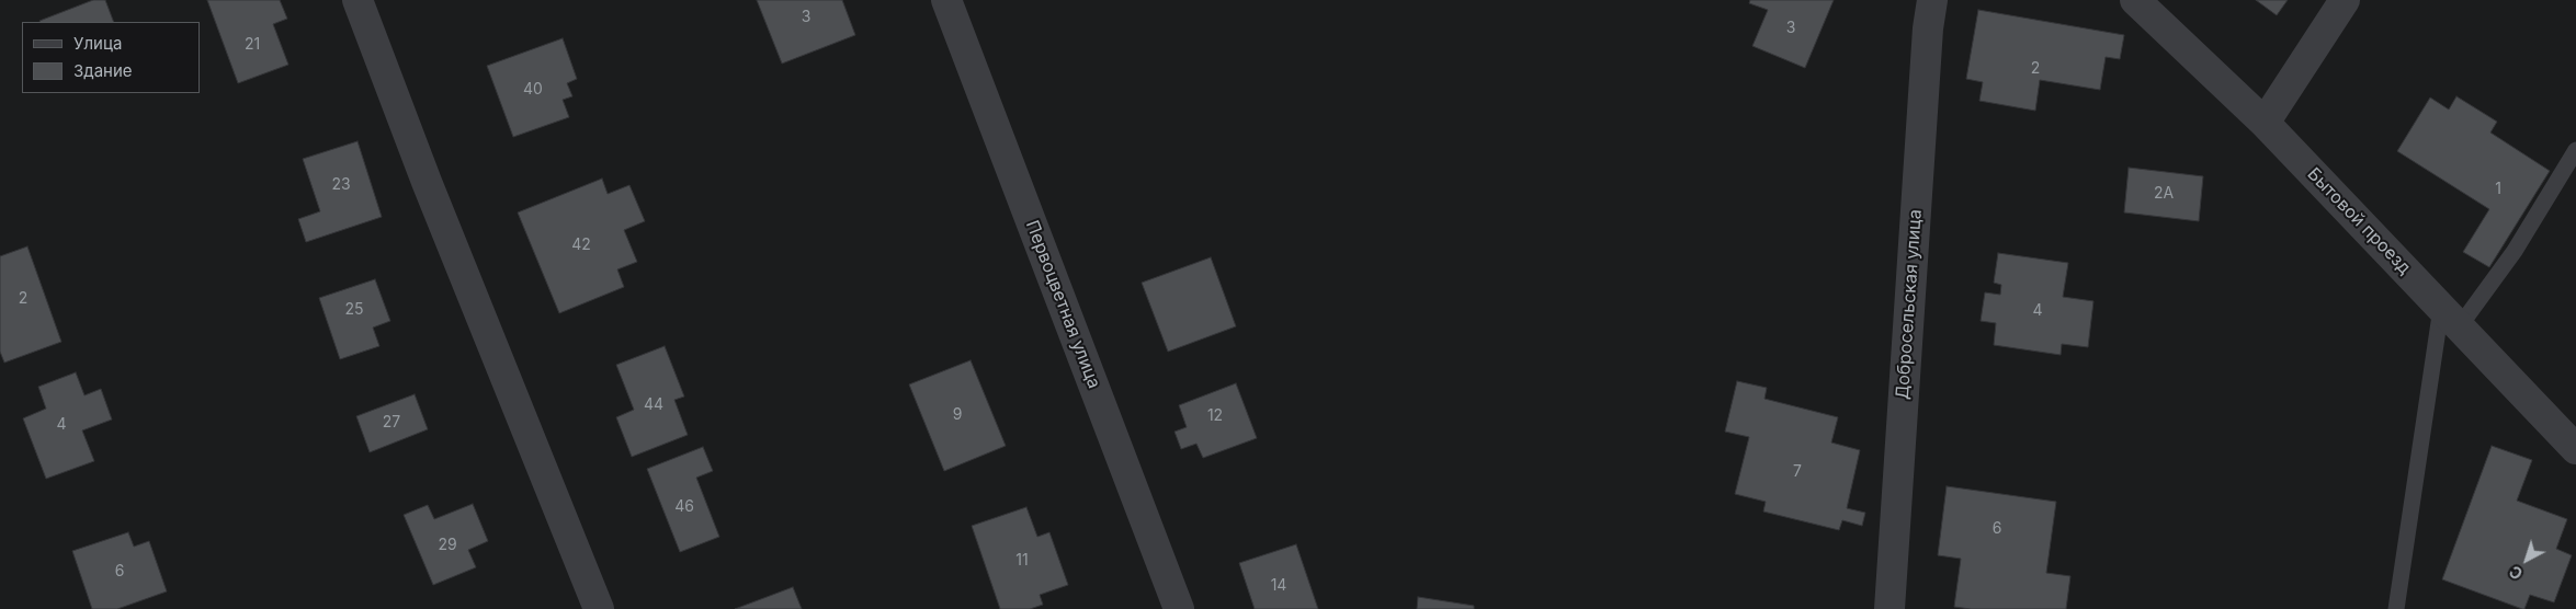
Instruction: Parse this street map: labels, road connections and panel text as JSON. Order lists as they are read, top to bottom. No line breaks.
{"streets":{"street":["Бытовой проезд","Первоцветная улица","Добросельская улица"]},"house_numbers":["3","3","21","2","40","23","1","2А","42","2","25","4","44","9","12","27","4","7","46","6","29","11","6","14"],"legend":["Улица","Здание"],"north":"bottom left"}
